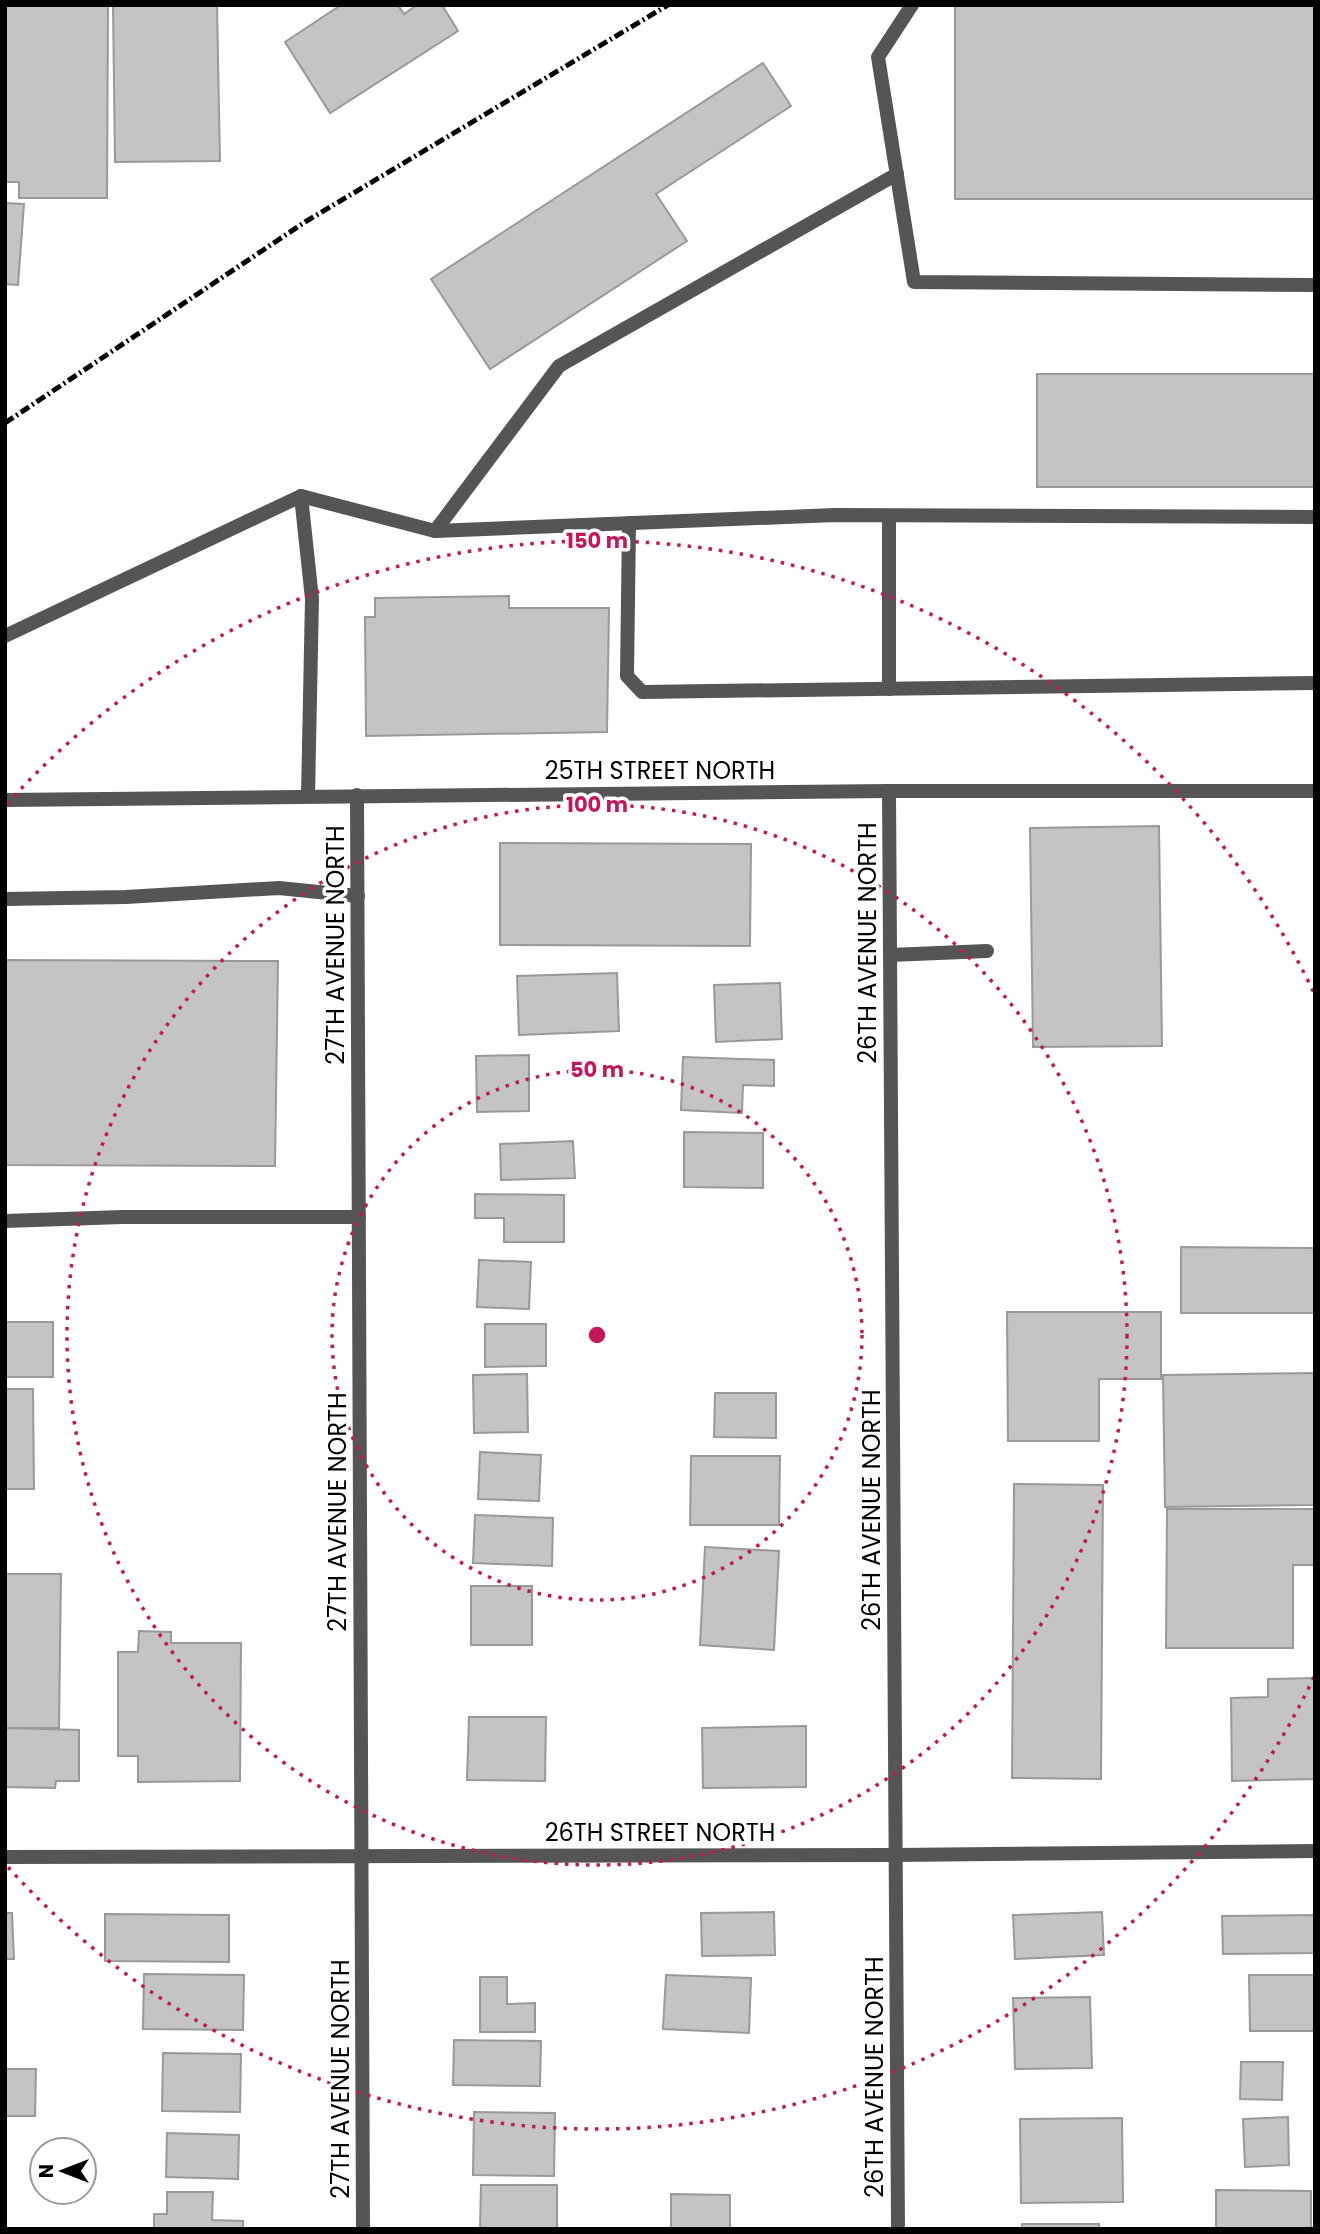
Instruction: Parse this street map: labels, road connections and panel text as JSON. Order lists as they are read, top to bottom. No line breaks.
{"streets":{"street":["25TH STREET NORTH","26TH AVENUE NORTH","27TH AVENUE NORTH","26TH STREET NORTH"]},"crossings":[["25TH STREET NORTH","26TH AVENUE NORTH"],["25TH STREET NORTH","27TH AVENUE NORTH"],["26TH AVENUE NORTH","26TH STREET NORTH"],["27TH AVENUE NORTH","26TH STREET NORTH"]],"north":"left","rings":["150 m","100 m","50 m"]}
